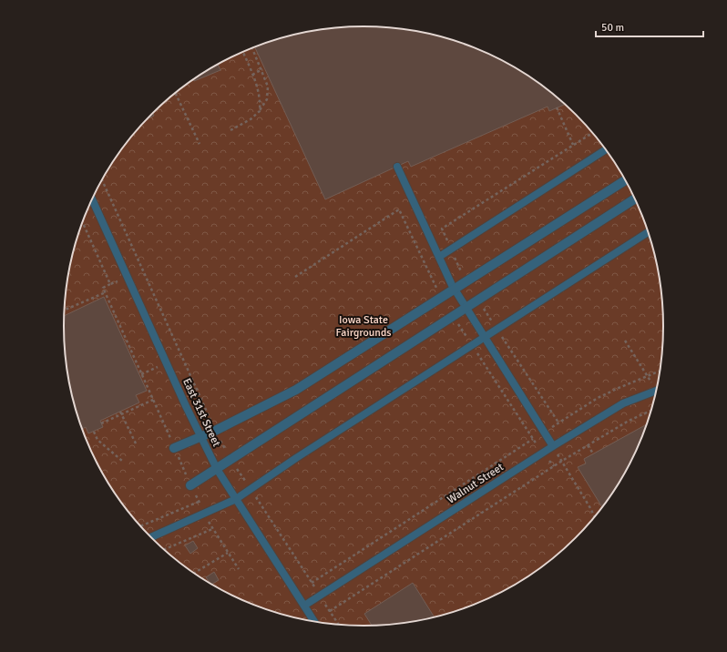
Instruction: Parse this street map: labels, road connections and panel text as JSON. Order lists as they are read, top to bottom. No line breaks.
{"streets":{"lane":["East 31st Street","Walnut Street"]},"crossings":[["East 31st Street","Walnut Street"]],"parks":["Iowa State Fairgrounds"],"scale_bar":"50 m"}
